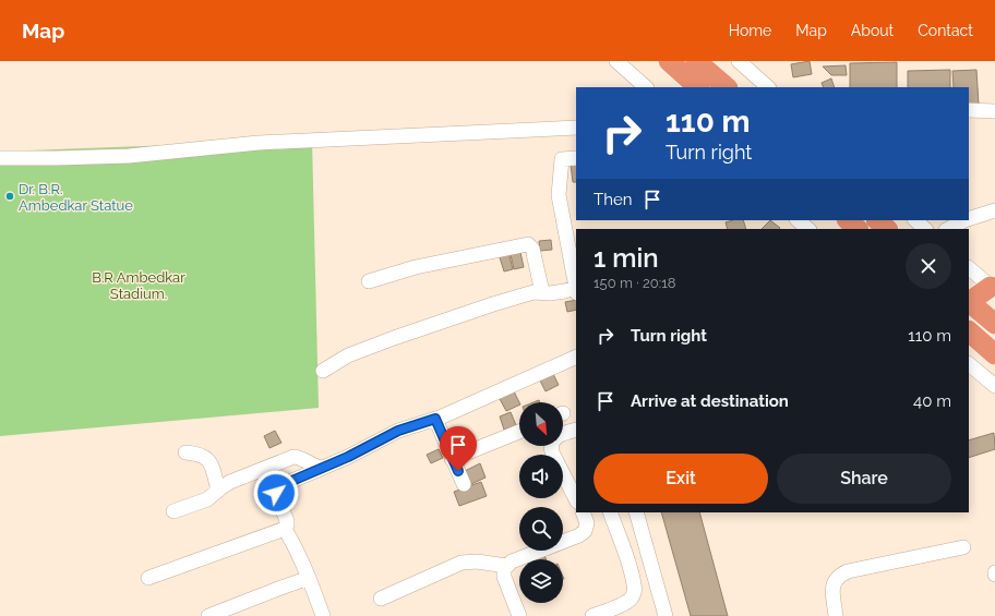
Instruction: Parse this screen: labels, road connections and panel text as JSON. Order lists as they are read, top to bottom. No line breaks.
{"parks":["B.R Ambedkar Stadium."],"places":["Dr. B.R. Ambedkar Statue"],"north":"bottom right","page":{"header":"Map","nav":["Home","Map","About","Contact"],"turn":["110 m","Turn right"],"then":"Then","heading":["1 min","150 m · 20:18"],"list":[{"name":"Turn right","value":"110 m"},{"name":"Arrive at destination","value":"40 m"}],"buttons":["Exit","Share"]}}
